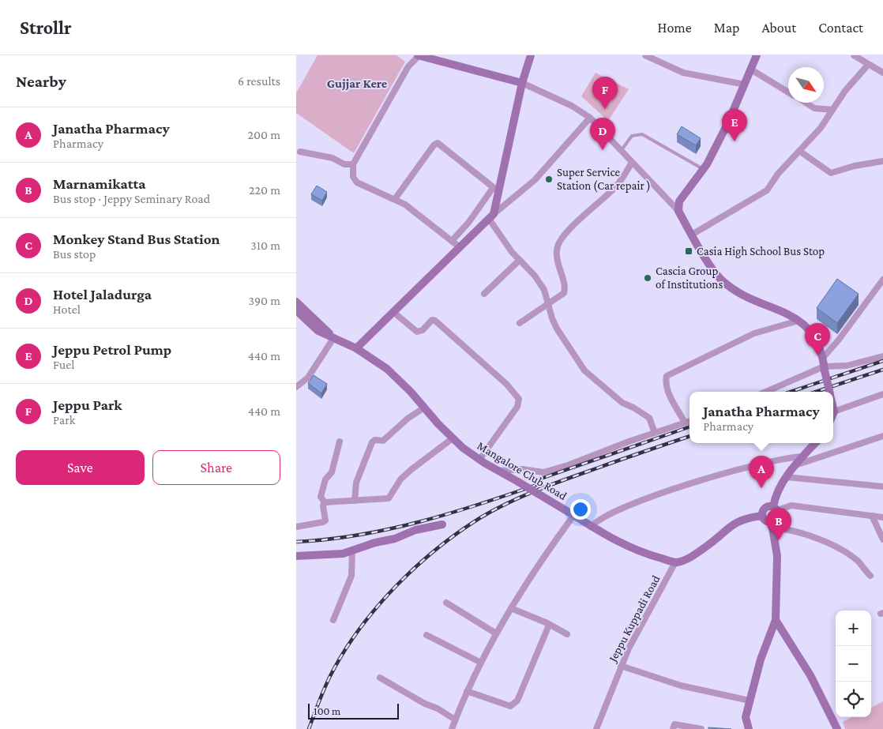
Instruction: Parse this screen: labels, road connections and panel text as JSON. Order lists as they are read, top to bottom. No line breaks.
{"streets":{"street":["Mangalore Club Road","Jeppu Kuppadi Road"]},"crossings":[["Mangalore Club Road","Jeppu Kuppadi Road"]],"districts":["Gujjar Kere"],"places":{"other":["Super Service Station (Car repair )","Cascia Group of Institutions"],"transit":["Casia High School Bus Stop"]},"scale_bar":"100 m","north":"bottom right","page":{"header":"Strollr","nav":["Home","Map","About","Contact"],"heading":["Nearby","6 results"],"pins":["F","E","D","C","A","B"],"list":[{"mark":"A","name":"Janatha Pharmacy","note":"Pharmacy","value":"200 m"},{"mark":"B","name":"Marnamikatta","note":"Bus stop · Jeppy Seminary Road","value":"220 m"},{"mark":"C","name":"Monkey Stand Bus Station","note":"Bus stop","value":"310 m"},{"mark":"D","name":"Hotel Jaladurga","note":"Hotel","value":"390 m"},{"mark":"E","name":"Jeppu Petrol Pump","note":"Fuel","value":"440 m"},{"mark":"F","name":"Jeppu Park","note":"Park","value":"440 m"}],"popup":["Janatha Pharmacy","Pharmacy"],"buttons":["Save","Share"],"map_buttons":["+","−"],"scale":"100 m"}}
